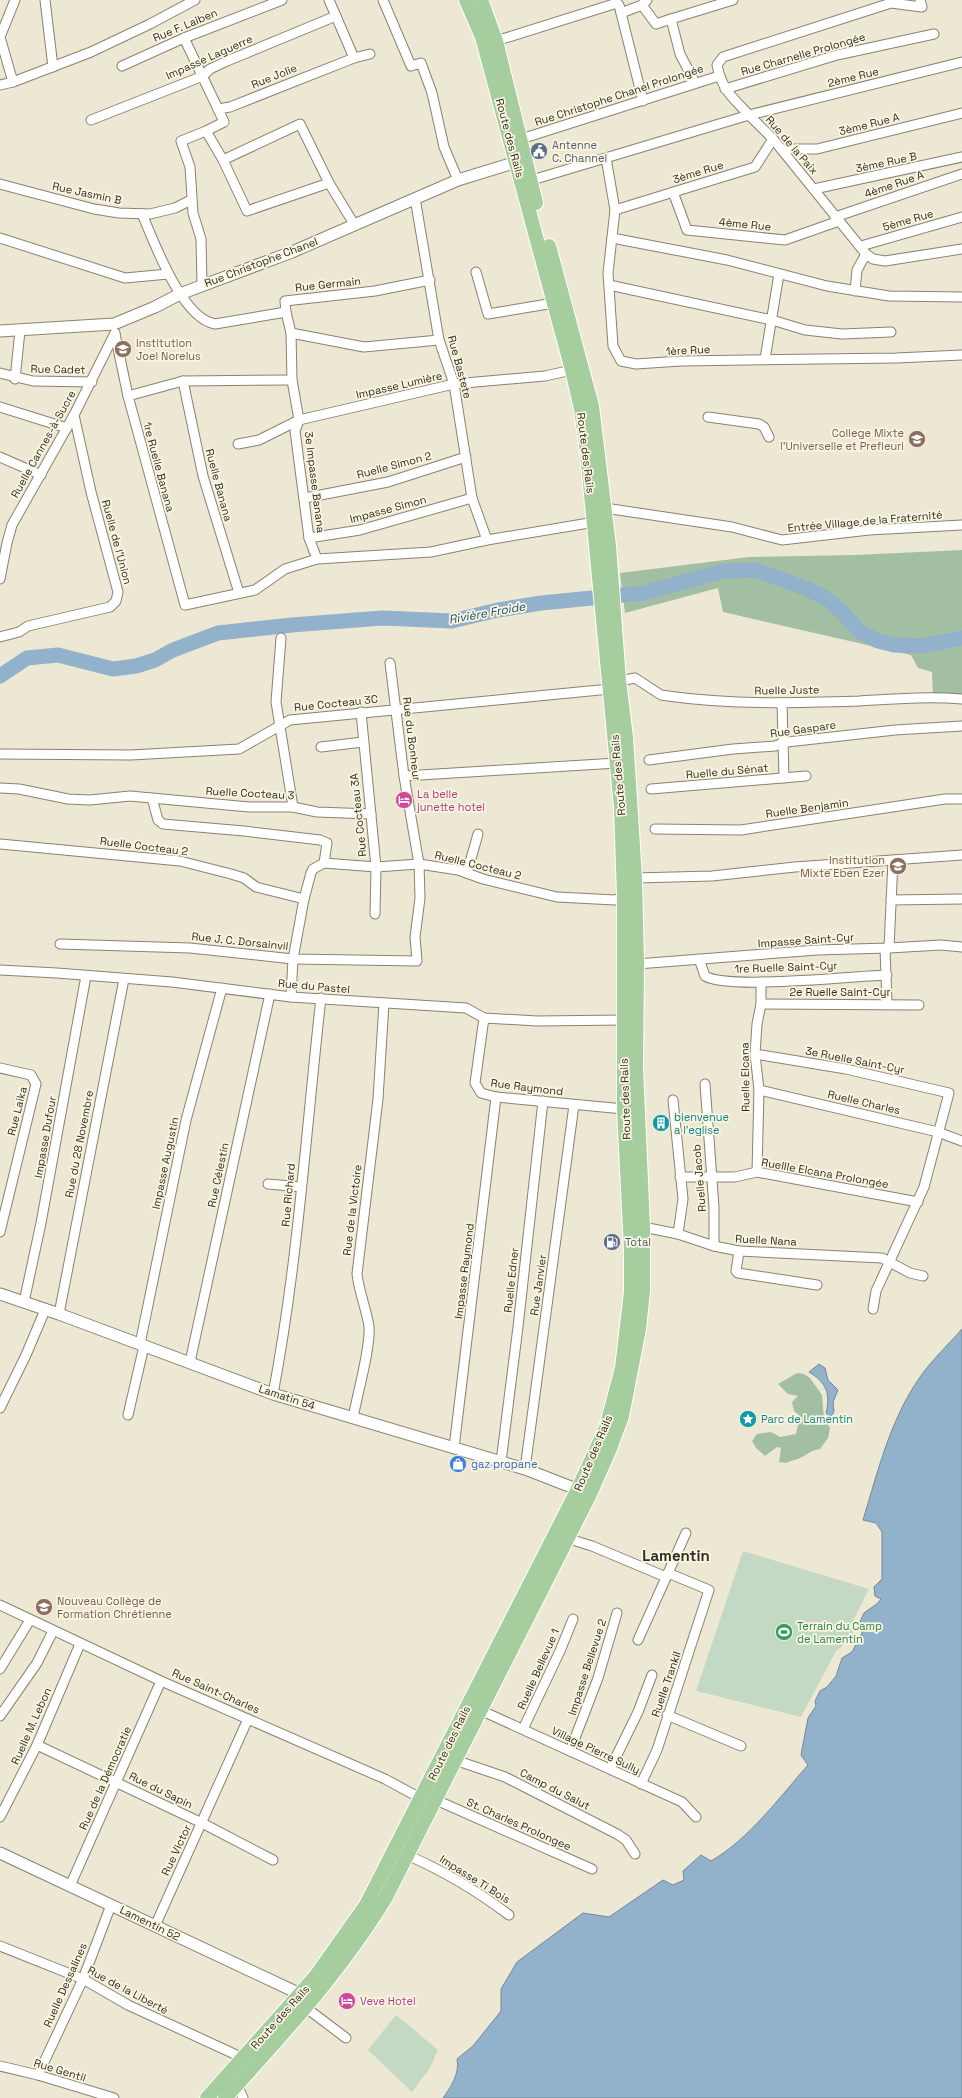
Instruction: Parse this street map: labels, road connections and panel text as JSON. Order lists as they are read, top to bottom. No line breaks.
{"streets":{"main road":["Route des Rails"],"street":["Rue F. Laiben","Rue Charnelle Prolongée","Impasse Laguerre","Rue Jolie","2ème Rue","Rue Christophe Chanel Prolongée","3ème Rue A","Rue de la Paix","3ème Rue B","3ème Rue","4ème Rue A","Rue Jasmin B","5ème Rue","4ème Rue","Rue Christophe Chanel","Rue Germain","1ère Rue","Rue Bastete","Rue Cadet","Impasse Lumière","Ruelle Cannes-à-Sucre","Ruelle Simon 2","1re Ruelle Banana","3e Impasse Banana","Ruelle Banana","Impasse Simon","Entrée Village de la Fraternité","Ruelle de l'Union","Ruelle Juste","Rue Cocteau 3C","Rue Gaspare","Rue du Bonheur","Ruelle du Sénat","Ruelle Cocteau 3","Ruelle Benjamin","Rue Cocteau 3A","Ruelle Cocteau 2","Impasse Saint-Cyr","Rue J. C. Dorsainvil","1re Ruelle Saint-Cyr","Rue du Pastel","2e Ruelle Saint-Cyr","3e Ruelle Saint-Cyr","Ruelle Elcana","Rue Raymond","Ruelle Charles","Rue Laika","Impasse Dufour","Rue du 28 Novembre","Impasse Augustin","Ruellle Elcana Prolongée","Rue Célestin","Ruelle Jacob","Rue Richard","Rue de la Victoire","Ruelle Nana","Impasse Raymond","Ruelle Edner","Rue Janvier","Lamatin 54","Impasse Bellevue 2","Ruelle Bellevue 1","Ruelle Trankil","Rue Saint-Charles","Ruelle M. Lebon","Village Pierre Sully","Rue de la Démocratie","Camp du Salut","Rue du Sapin","St. Charles Prolongee","Rue Victor","Impasse Ti Bois","Lamentin 52","Ruelle Dessalines","Rue de la Liberté","Rue Gentil"]},"crossings":[["2ème Rue","Rue de la Paix"],["Rue Christophe Chanel Prolongée","Route des Rails"],["3ème Rue A","Rue de la Paix"],["Route des Rails","Rue de la Paix"],["Route des Rails","Rue Christophe Chanel"],["Route des Rails","Impasse Lumière"],["Route des Rails","Entrée Village de la Fraternité"],["Route des Rails","Ruelle Juste"],["Route des Rails","Rue Cocteau 3C"],["Route des Rails","Ruelle Cocteau 2"],["Route des Rails","Impasse Saint-Cyr"],["Route des Rails","Rue du Pastel"],["Route des Rails","Rue Raymond"],["Route des Rails","Ruelle Nana"],["Route des Rails","Lamatin 54"],["Route des Rails","Rue Saint-Charles"],["Route des Rails","Village Pierre Sully"],["Route des Rails","Camp du Salut"],["Route des Rails","St. Charles Prolongee"],["Route des Rails","Impasse Ti Bois"],["Route des Rails","Lamentin 52"],["Route des Rails","Rue de la Liberté"],["Rue de la Paix","3ème Rue B"],["Rue de la Paix","3ème Rue"],["Rue de la Paix","4ème Rue A"],["Rue de la Paix","5ème Rue"],["Rue de la Paix","4ème Rue"],["Rue de la Paix","1ère Rue"],["3ème Rue","4ème Rue"],["3ème Rue","1ère Rue"],["4ème Rue A","4ème Rue"],["Rue Christophe Chanel","Rue Bastete"],["Rue Christophe Chanel","Ruelle Cannes-à-Sucre"],["Rue Christophe Chanel","1re Ruelle Banana"],["Rue Germain","Rue Bastete"],["Rue Germain","3e Impasse Banana"],["Rue Bastete","Impasse Lumière"],["Rue Bastete","Ruelle Simon 2"],["Rue Bastete","Impasse Simon"],["Rue Cadet","Ruelle Cannes-à-Sucre"],["Impasse Lumière","3e Impasse Banana"],["Ruelle Cannes-à-Sucre","1re Ruelle Banana"],["Ruelle Cannes-à-Sucre","Ruelle de l'Union"],["Ruelle Simon 2","3e Impasse Banana"],["1re Ruelle Banana","Ruelle Banana"],["3e Impasse Banana","Impasse Simon"],["Ruelle Juste","Rue Cocteau 3C"],["Rue Cocteau 3C","Rue du Bonheur"],["Rue Cocteau 3C","Rue Cocteau 3A"],["Rue du Bonheur","Ruelle Cocteau 2"],["Rue du Bonheur","Rue J. C. Dorsainvil"],["Ruelle Cocteau 3","Rue Cocteau 3A"],["Rue Cocteau 3A","Ruelle Cocteau 2"],["Impasse Saint-Cyr","1re Ruelle Saint-Cyr"],["1re Ruelle Saint-Cyr","Ruelle Elcana"],["Rue du Pastel","Rue Raymond"],["Rue du Pastel","Impasse Dufour"],["Rue du Pastel","Rue du 28 Novembre"],["Rue du Pastel","Impasse Augustin"],["Rue du Pastel","Rue Célestin"],["Rue du Pastel","Rue Richard"],["Rue du Pastel","Rue de la Victoire"],["2e Ruelle Saint-Cyr","Ruelle Elcana"],["3e Ruelle Saint-Cyr","Ruelle Elcana"],["3e Ruelle Saint-Cyr","Ruelle Charles"],["Ruelle Elcana","Ruelle Charles"],["Ruelle Elcana","Ruellle Elcana Prolongée"],["Rue Raymond","Impasse Raymond"],["Rue Raymond","Ruelle Edner"],["Rue Raymond","Rue Janvier"],["Impasse Dufour","Lamatin 54"],["Rue du 28 Novembre","Lamatin 54"],["Impasse Augustin","Lamatin 54"],["Ruellle Elcana Prolongée","Ruelle Jacob"],["Rue Célestin","Lamatin 54"],["Ruelle Jacob","Ruelle Nana"],["Rue Richard","Lamatin 54"],["Rue de la Victoire","Lamatin 54"],["Impasse Raymond","Lamatin 54"],["Ruelle Edner","Lamatin 54"],["Rue Janvier","Lamatin 54"],["Impasse Bellevue 2","Village Pierre Sully"],["Ruelle Bellevue 1","Village Pierre Sully"],["Ruelle Trankil","Village Pierre Sully"],["Rue Saint-Charles","Ruelle M. Lebon"],["Rue Saint-Charles","Rue de la Démocratie"],["Rue Saint-Charles","Rue Victor"],["Ruelle M. Lebon","Rue du Sapin"],["Rue de la Démocratie","Rue du Sapin"],["Rue de la Démocratie","Lamentin 52"],["Rue du Sapin","Rue Victor"],["Rue Victor","Lamentin 52"],["Lamentin 52","Ruelle Dessalines"],["Ruelle Dessalines","Rue de la Liberté"],["Ruelle Dessalines","Rue Gentil"]],"districts":["Lamentin"],"water":["Rivière Froide"],"places":{"public building":["Antenne C. Channel"],"school or university":["Institution Joel Norelus","College Mixte l'Universelle et Prefleuri","Institution Mixte Eben Ezer","Nouveau Collège de Formation Chrétienne"],"hotel":["La belle junette hotel","Veve Hotel"],"building":["bienvenue a l'eglise"],"fuel station":["Total"],"place":["Parc de Lamentin"],"shop":["gaz propane"],"sports":["Terrain du Camp de Lamentin"]}}
